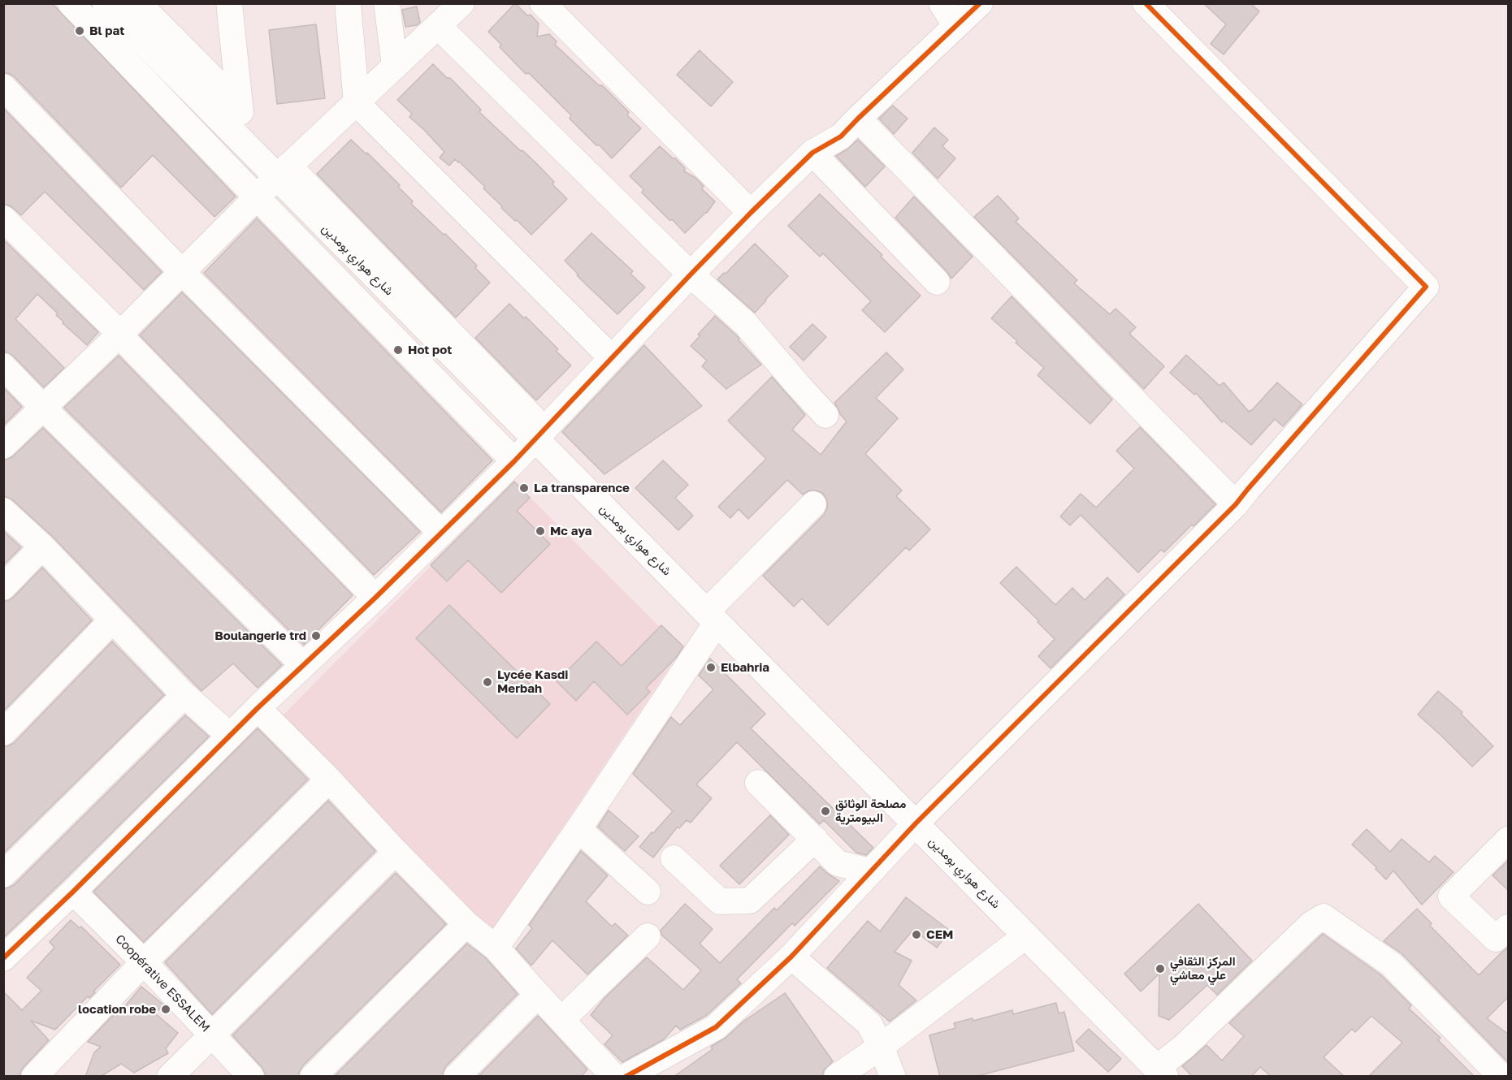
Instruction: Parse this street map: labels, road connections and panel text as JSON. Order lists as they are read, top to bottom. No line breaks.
{"streets":{"main road":["شارع هواري بومدين"],"street":["Coopérative ESSALEM"]},"places":["Bl pat","Hot pot","La transparence","Mc aya","Boulangerie trd","Elbahria","Lycée Kasdi Merbah","مصلحة الوثائق البيومترية","CEM","المركز الثقافي علي معاشي","location robe"]}
